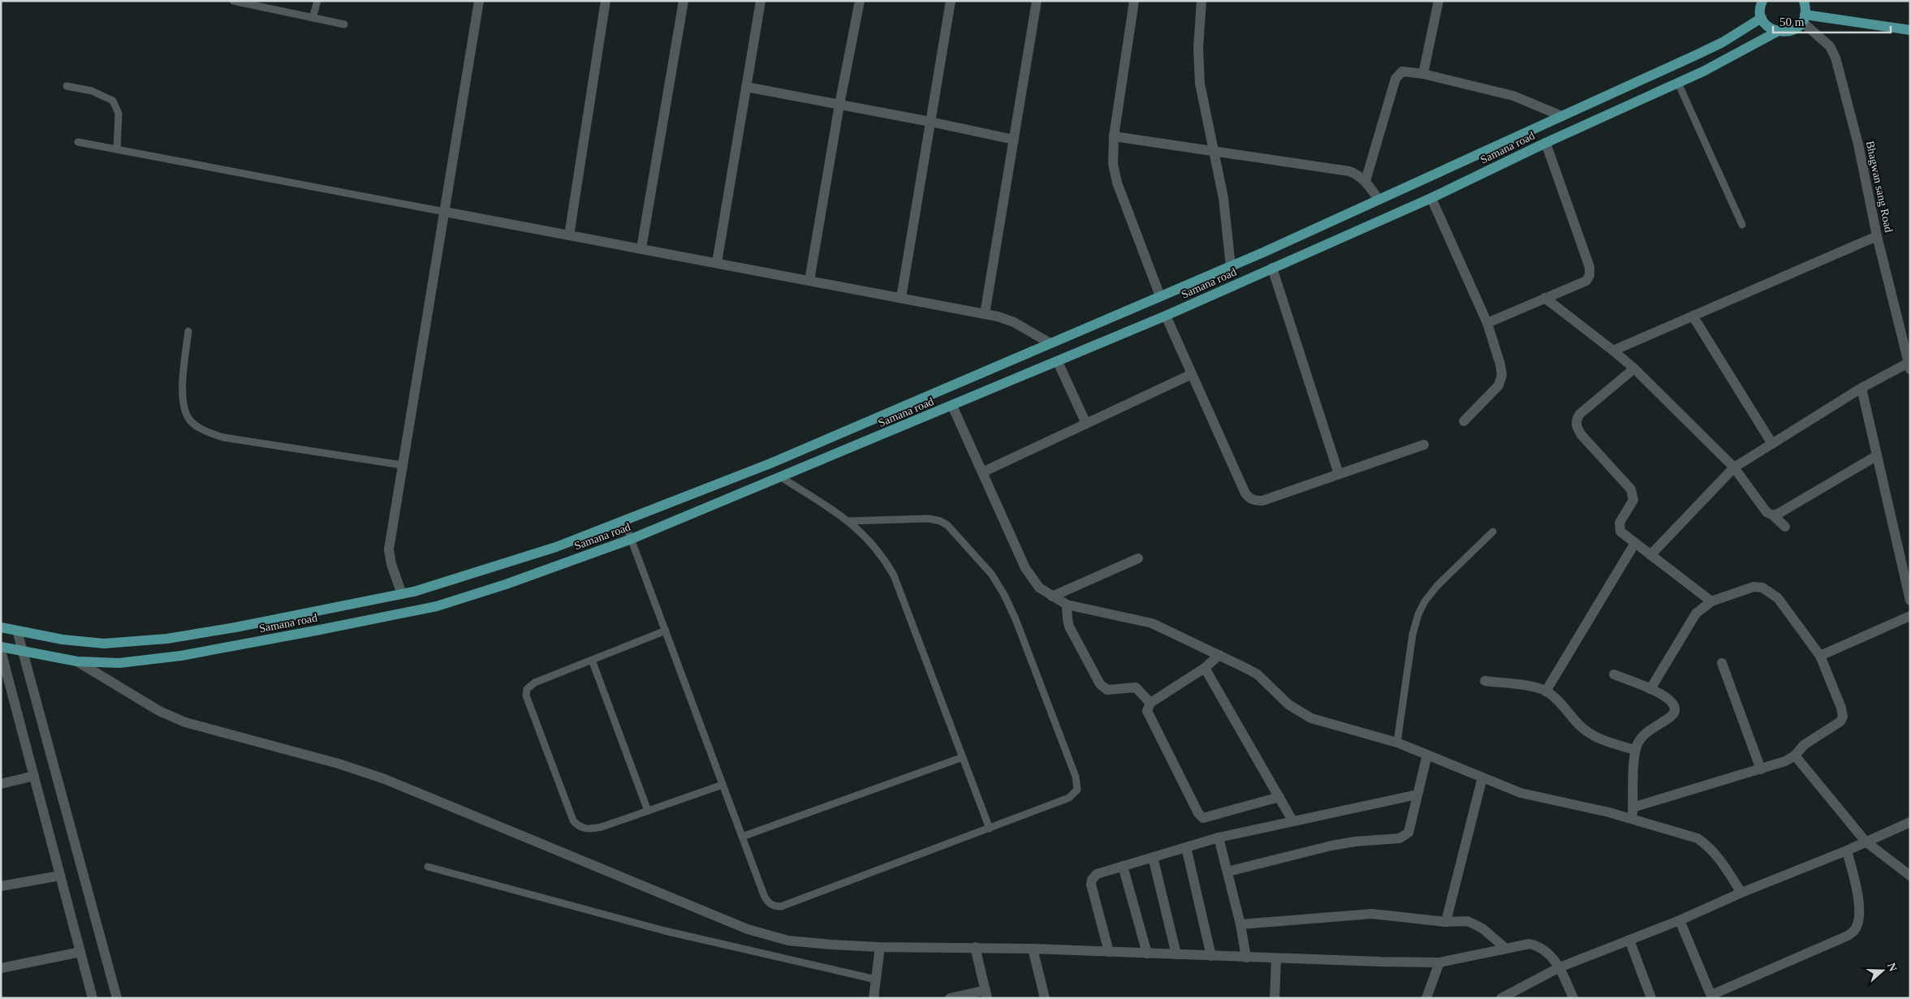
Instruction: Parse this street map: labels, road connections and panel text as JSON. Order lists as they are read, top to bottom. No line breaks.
{"streets":{"main road":["Samana road"],"street":["Bhagwan sang Road"]},"crossings":[["Samana road","Bhagwan sang Road"]],"scale_bar":"50 m","north":"right"}
